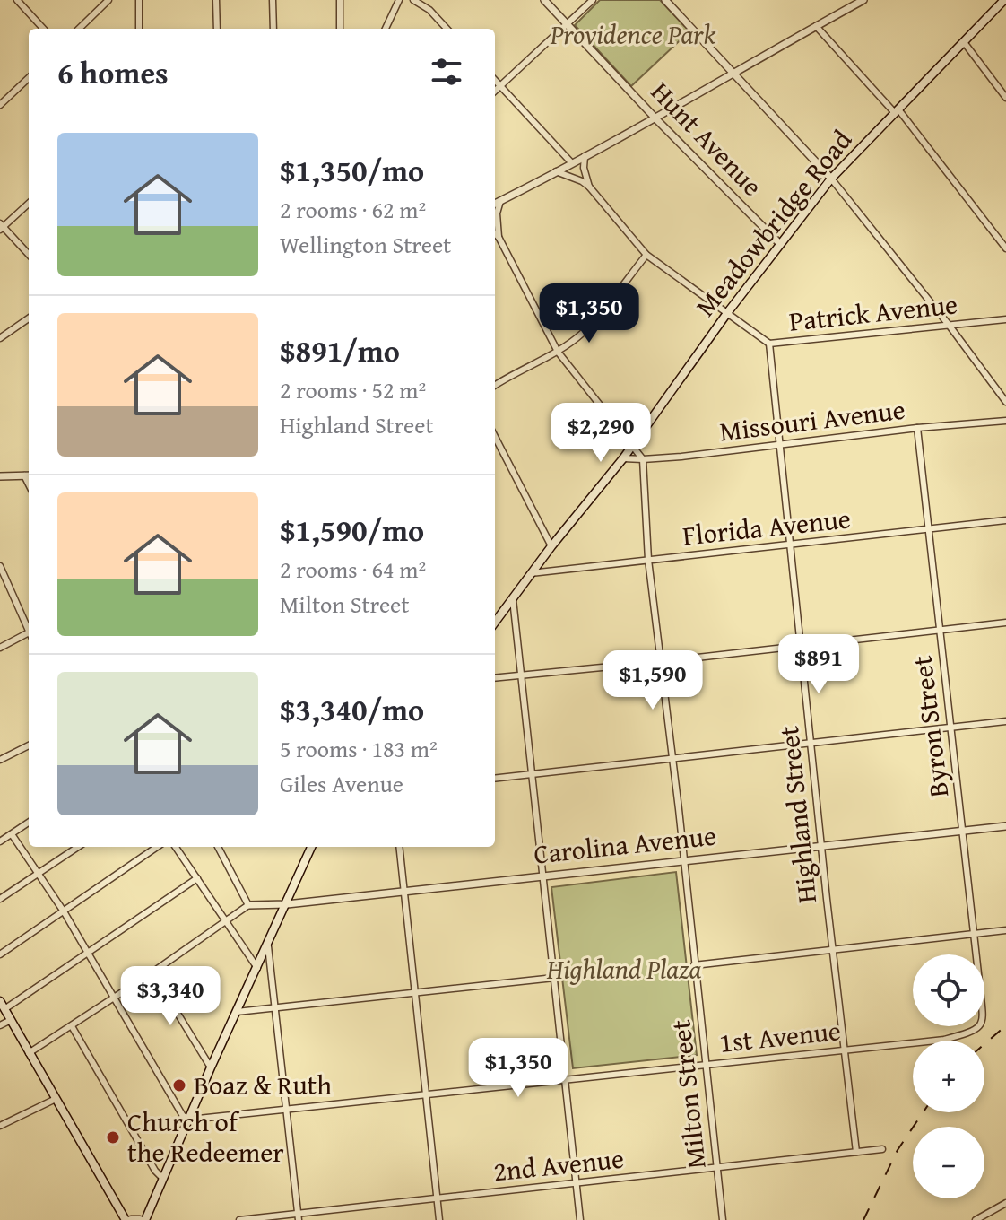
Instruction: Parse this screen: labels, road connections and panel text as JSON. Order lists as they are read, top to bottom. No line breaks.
{"streets":{"main road":["Meadowbridge Road"],"street":["Hunt Avenue","Patrick Avenue","Missouri Avenue","Florida Avenue","Byron Street","Highland Street","Carolina Avenue","1st Avenue","Milton Street","2nd Avenue"]},"crossings":[["Hunt Avenue","Meadowbridge Road"],["Meadowbridge Road","Patrick Avenue"],["Meadowbridge Road","Missouri Avenue"],["Meadowbridge Road","Florida Avenue"],["Patrick Avenue","Highland Street"],["Missouri Avenue","Byron Street"],["Missouri Avenue","Highland Street"],["Missouri Avenue","Milton Street"],["Florida Avenue","Byron Street"],["Florida Avenue","Highland Street"],["Florida Avenue","Milton Street"],["Byron Street","Carolina Avenue"],["Highland Street","Carolina Avenue"],["Highland Street","1st Avenue"],["Highland Street","2nd Avenue"],["Carolina Avenue","Milton Street"],["1st Avenue","Milton Street"],["Milton Street","2nd Avenue"]],"parks":["Providence Park","Highland Plaza"],"places":["Boaz & Ruth","Church of the Redeemer"],"page":{"heading":"6 homes","list":[{"name":"$1,350/mo","note":"2 rooms · 62 m² · Wellington Street"},{"name":"$891/mo","note":"2 rooms · 52 m² · Highland Street"},{"name":"$1,590/mo","note":"2 rooms · 64 m² · Milton Street"},{"name":"$3,340/mo","note":"5 rooms · 183 m² · Giles Avenue"}],"price":["$1,350","$2,290","$891","$1,590","$3,340","$1,350"],"map_buttons":["+","−"]}}
